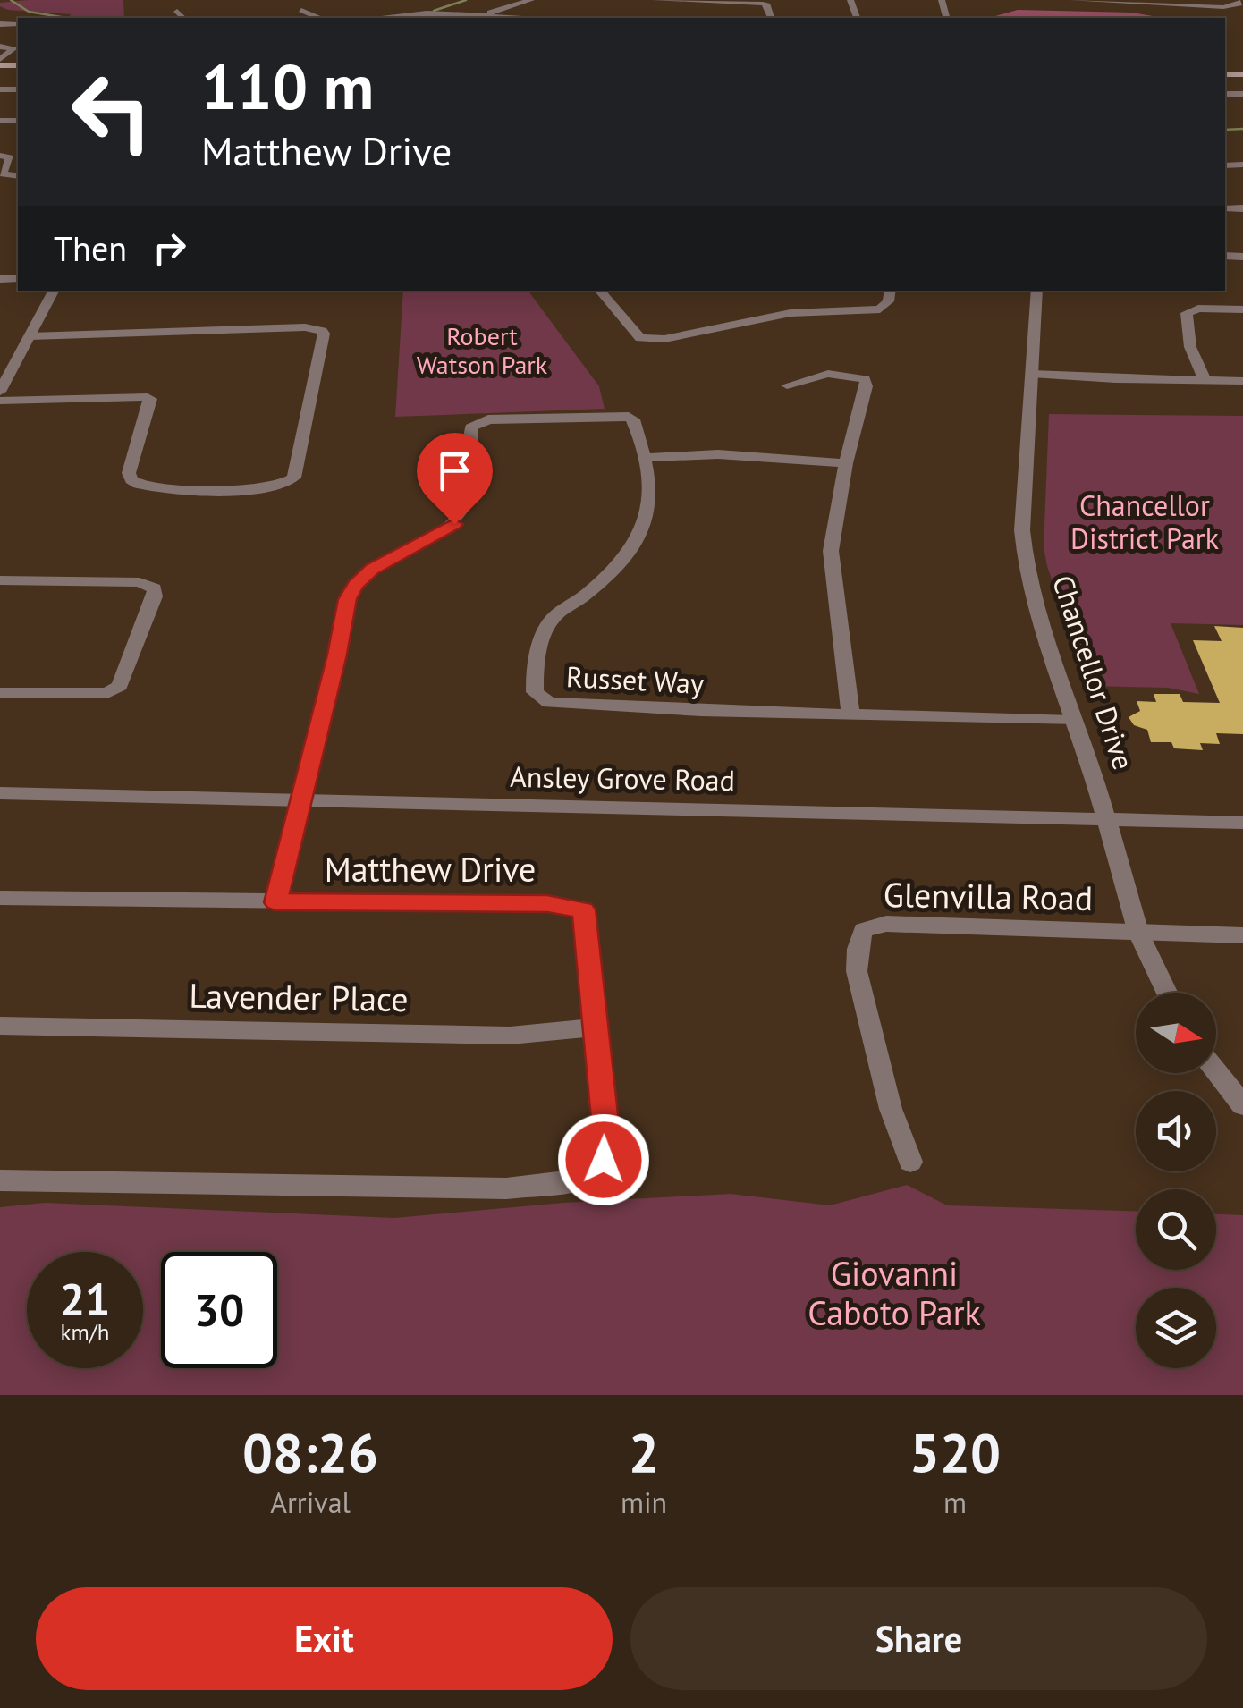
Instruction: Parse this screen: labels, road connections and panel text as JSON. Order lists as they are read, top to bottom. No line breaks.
{"streets":{"street":["Chancellor Drive","Russet Way","Ansley Grove Road","Matthew Drive","Glenvilla Road","Lavender Place"]},"crossings":[["Chancellor Drive","Russet Way"],["Chancellor Drive","Ansley Grove Road"],["Chancellor Drive","Glenvilla Road"],["Russet Way","Ansley Grove Road"],["Matthew Drive","Lavender Place"]],"parks":["Robert Watson Park","Chancellor District Park","Giovanni Caboto Park"],"north":"right","page":{"turn":["110 m","Matthew Drive"],"then":"Then","speed":"21 km/h","limit":"30","eta":["08:26","Arrival","2","min","520","m"],"buttons":["Exit","Share"]}}
